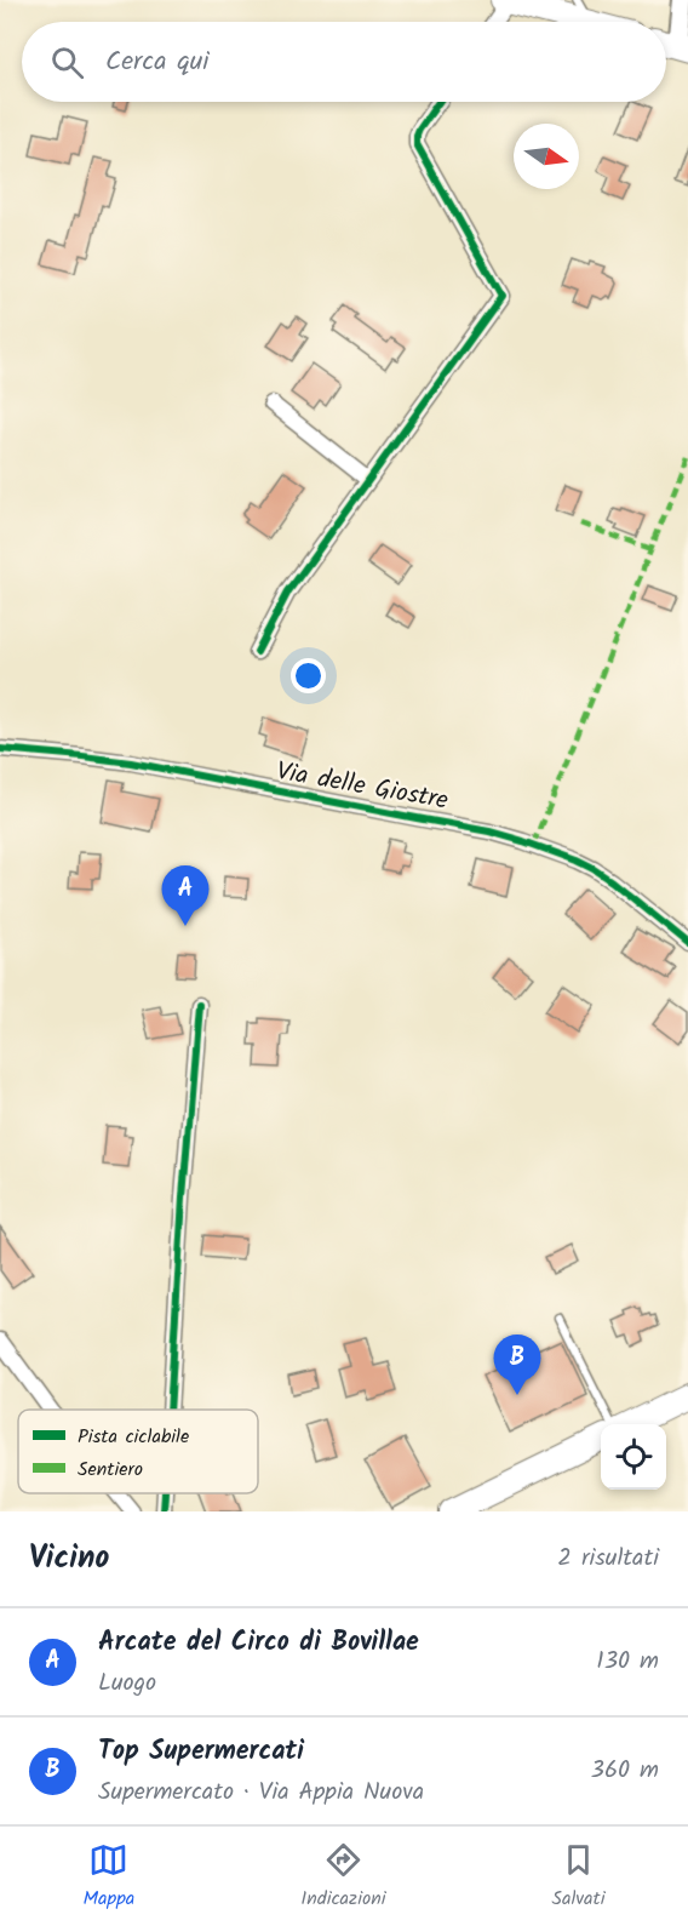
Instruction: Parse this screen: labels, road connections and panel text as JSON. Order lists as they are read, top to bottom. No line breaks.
{"streets":{"street":["Via delle Giostre"]},"legend":["Pista ciclabile","Sentiero"],"north":"right","page":{"search":"Cerca qui","pins":["A","B"],"heading":["Vicino","2 risultati"],"list":[{"mark":"A","name":"Arcate del Circo di Bovillae","note":"Luogo","value":"130 m"},{"mark":"B","name":"Top Supermercati","note":"Supermercato · Via Appia Nuova","value":"360 m"}],"nav":["Mappa","Indicazioni","Salvati"]}}
